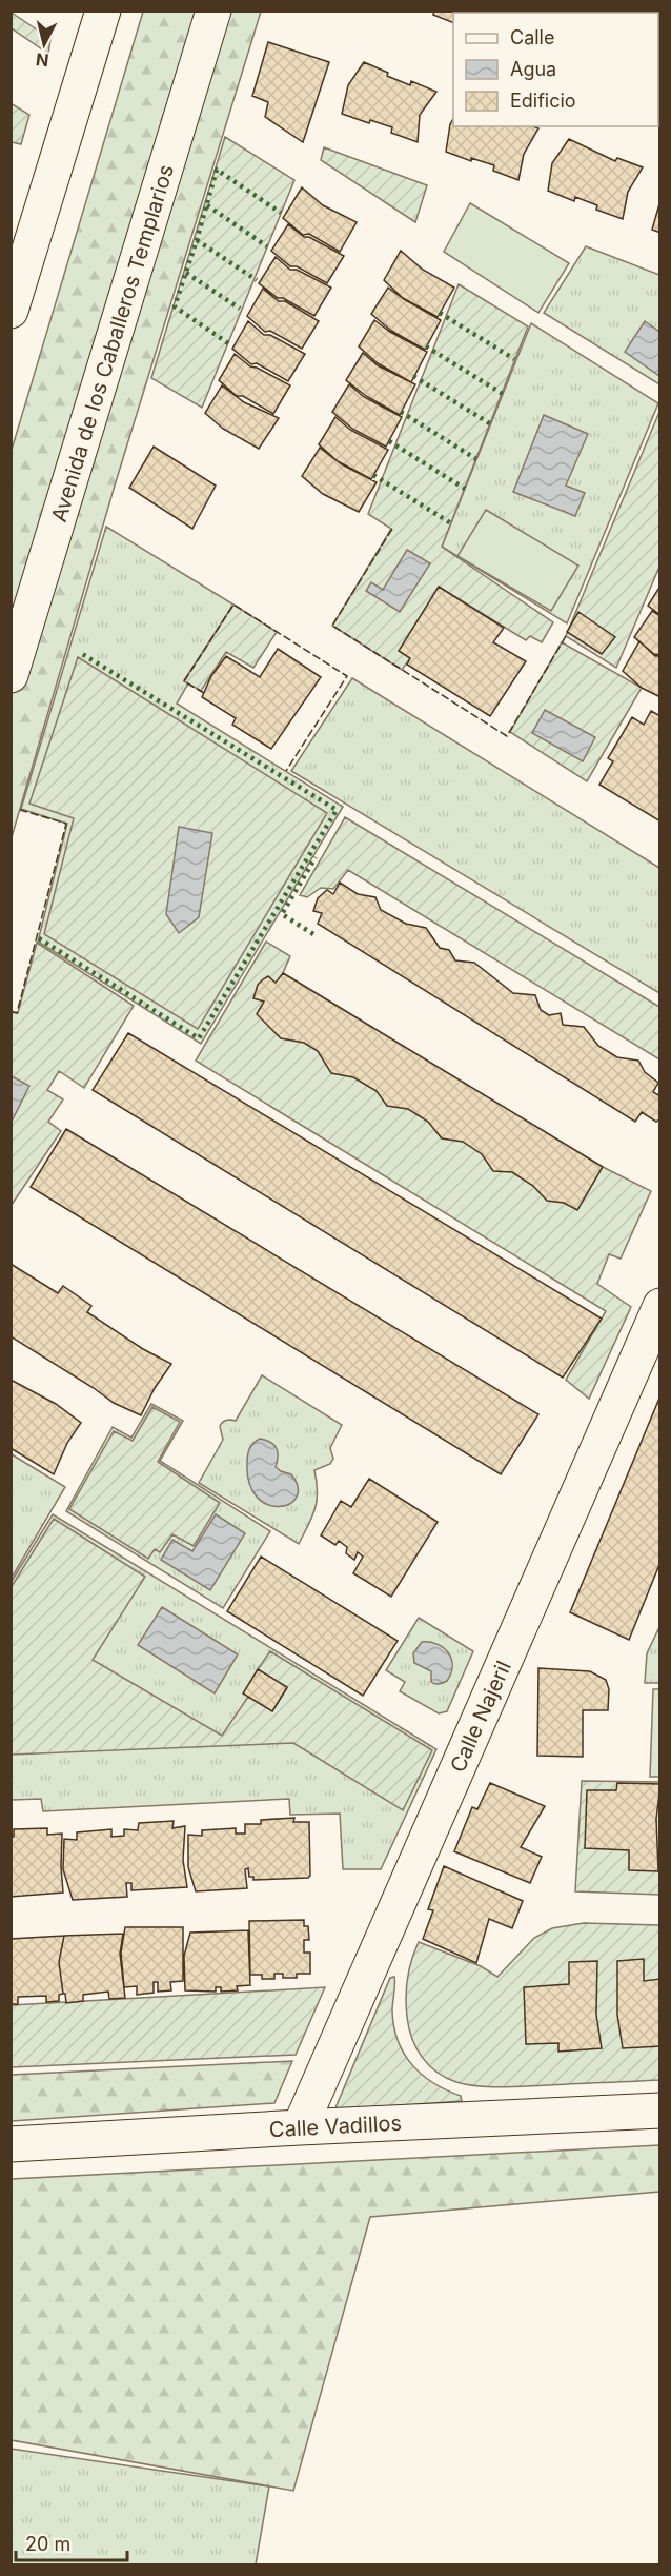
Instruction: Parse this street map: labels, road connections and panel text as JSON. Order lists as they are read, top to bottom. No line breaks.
{"streets":{"street":["Avenida de los Caballeros Templarios","Calle Najeril","Calle Vadillos"]},"crossings":[["Calle Najeril","Calle Vadillos"]],"legend":["Calle","Agua","Edificio"],"scale_bar":"20 m","north":"bottom"}
